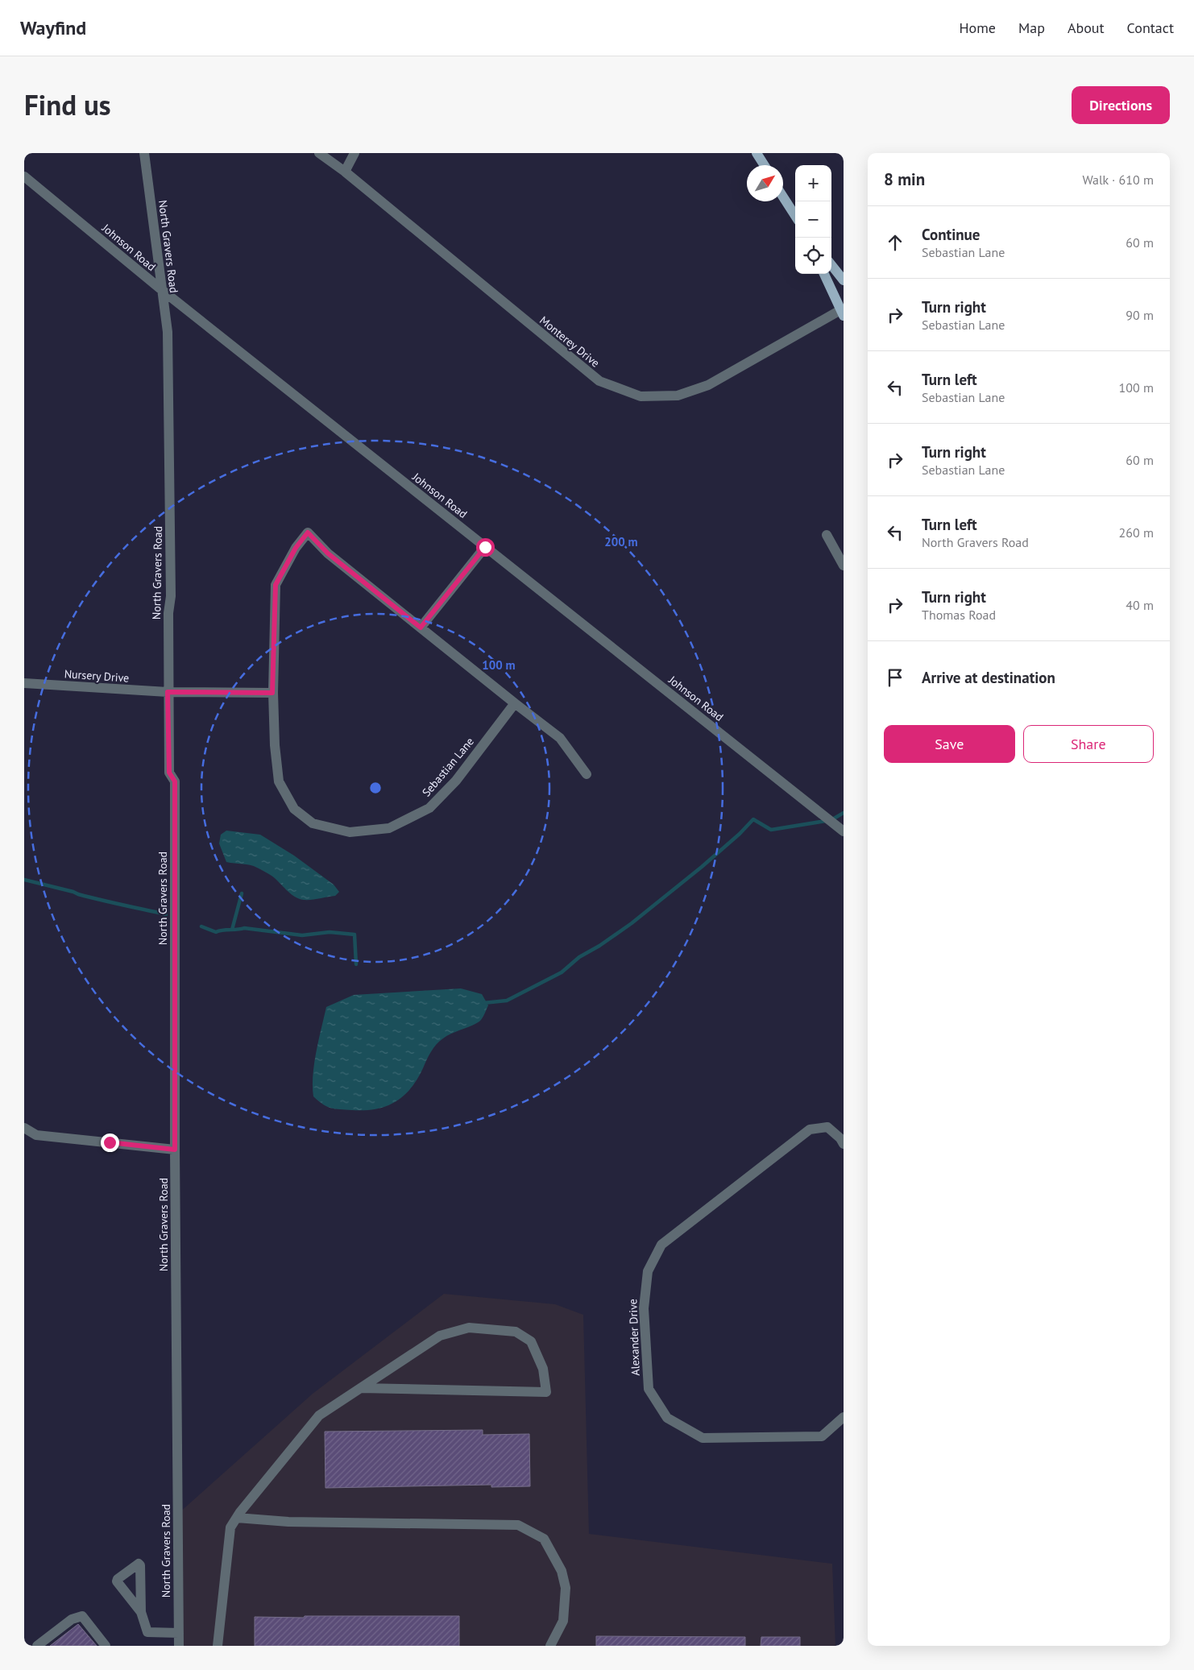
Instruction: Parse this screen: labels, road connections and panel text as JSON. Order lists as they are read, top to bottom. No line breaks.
{"streets":{"street":["North Gravers Road","Johnson Road","Monterey Drive","Nursery Drive","Sebastian Lane","Alexander Drive"]},"crossings":[["North Gravers Road","Johnson Road"],["North Gravers Road","Nursery Drive"]],"north":"top right","page":{"header":"Wayfind","nav":["Home","Map","About","Contact"],"title":"Find us","buttons":["Directions",["Save","Share"]],"heading":["8 min","Walk · 610 m"],"map_buttons":["+","−"],"list":[["Continue","Sebastian Lane","60 m"],["Turn right","Sebastian Lane","90 m"],["Turn left","Sebastian Lane","100 m"],["Turn right","Sebastian Lane","60 m"],["Turn left","North Gravers Road","260 m"],["Turn right","Thomas Road","40 m"],"Arrive at destination"]},"rings":["200 m","100 m"]}
